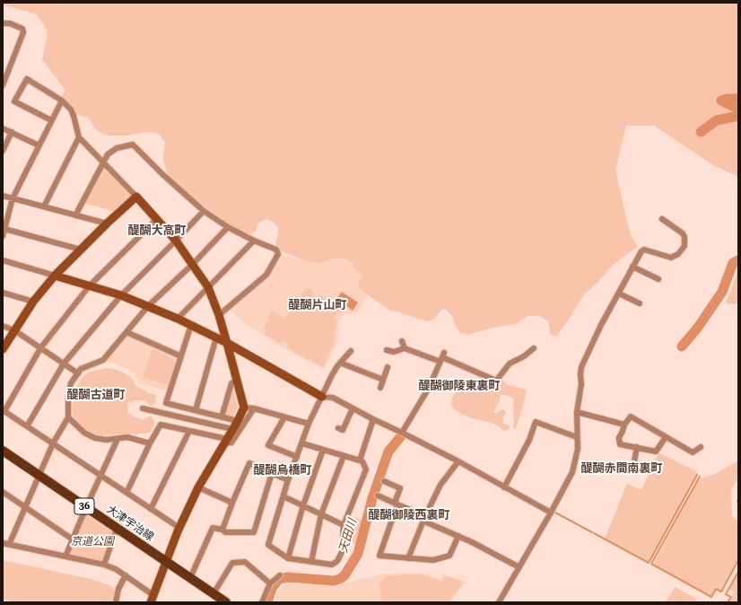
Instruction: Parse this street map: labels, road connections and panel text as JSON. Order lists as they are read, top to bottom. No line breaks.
{"streets":{"main road":["36","大津宇治線"]},"districts":["醍醐大高町","醍醐片山町","醍醐御陵東裏町","醍醐古道町","醍醐赤間南裏町","醍醐烏橋町","醍醐御陵西裏町"],"water":["天田川"],"parks":["京道公園"]}
